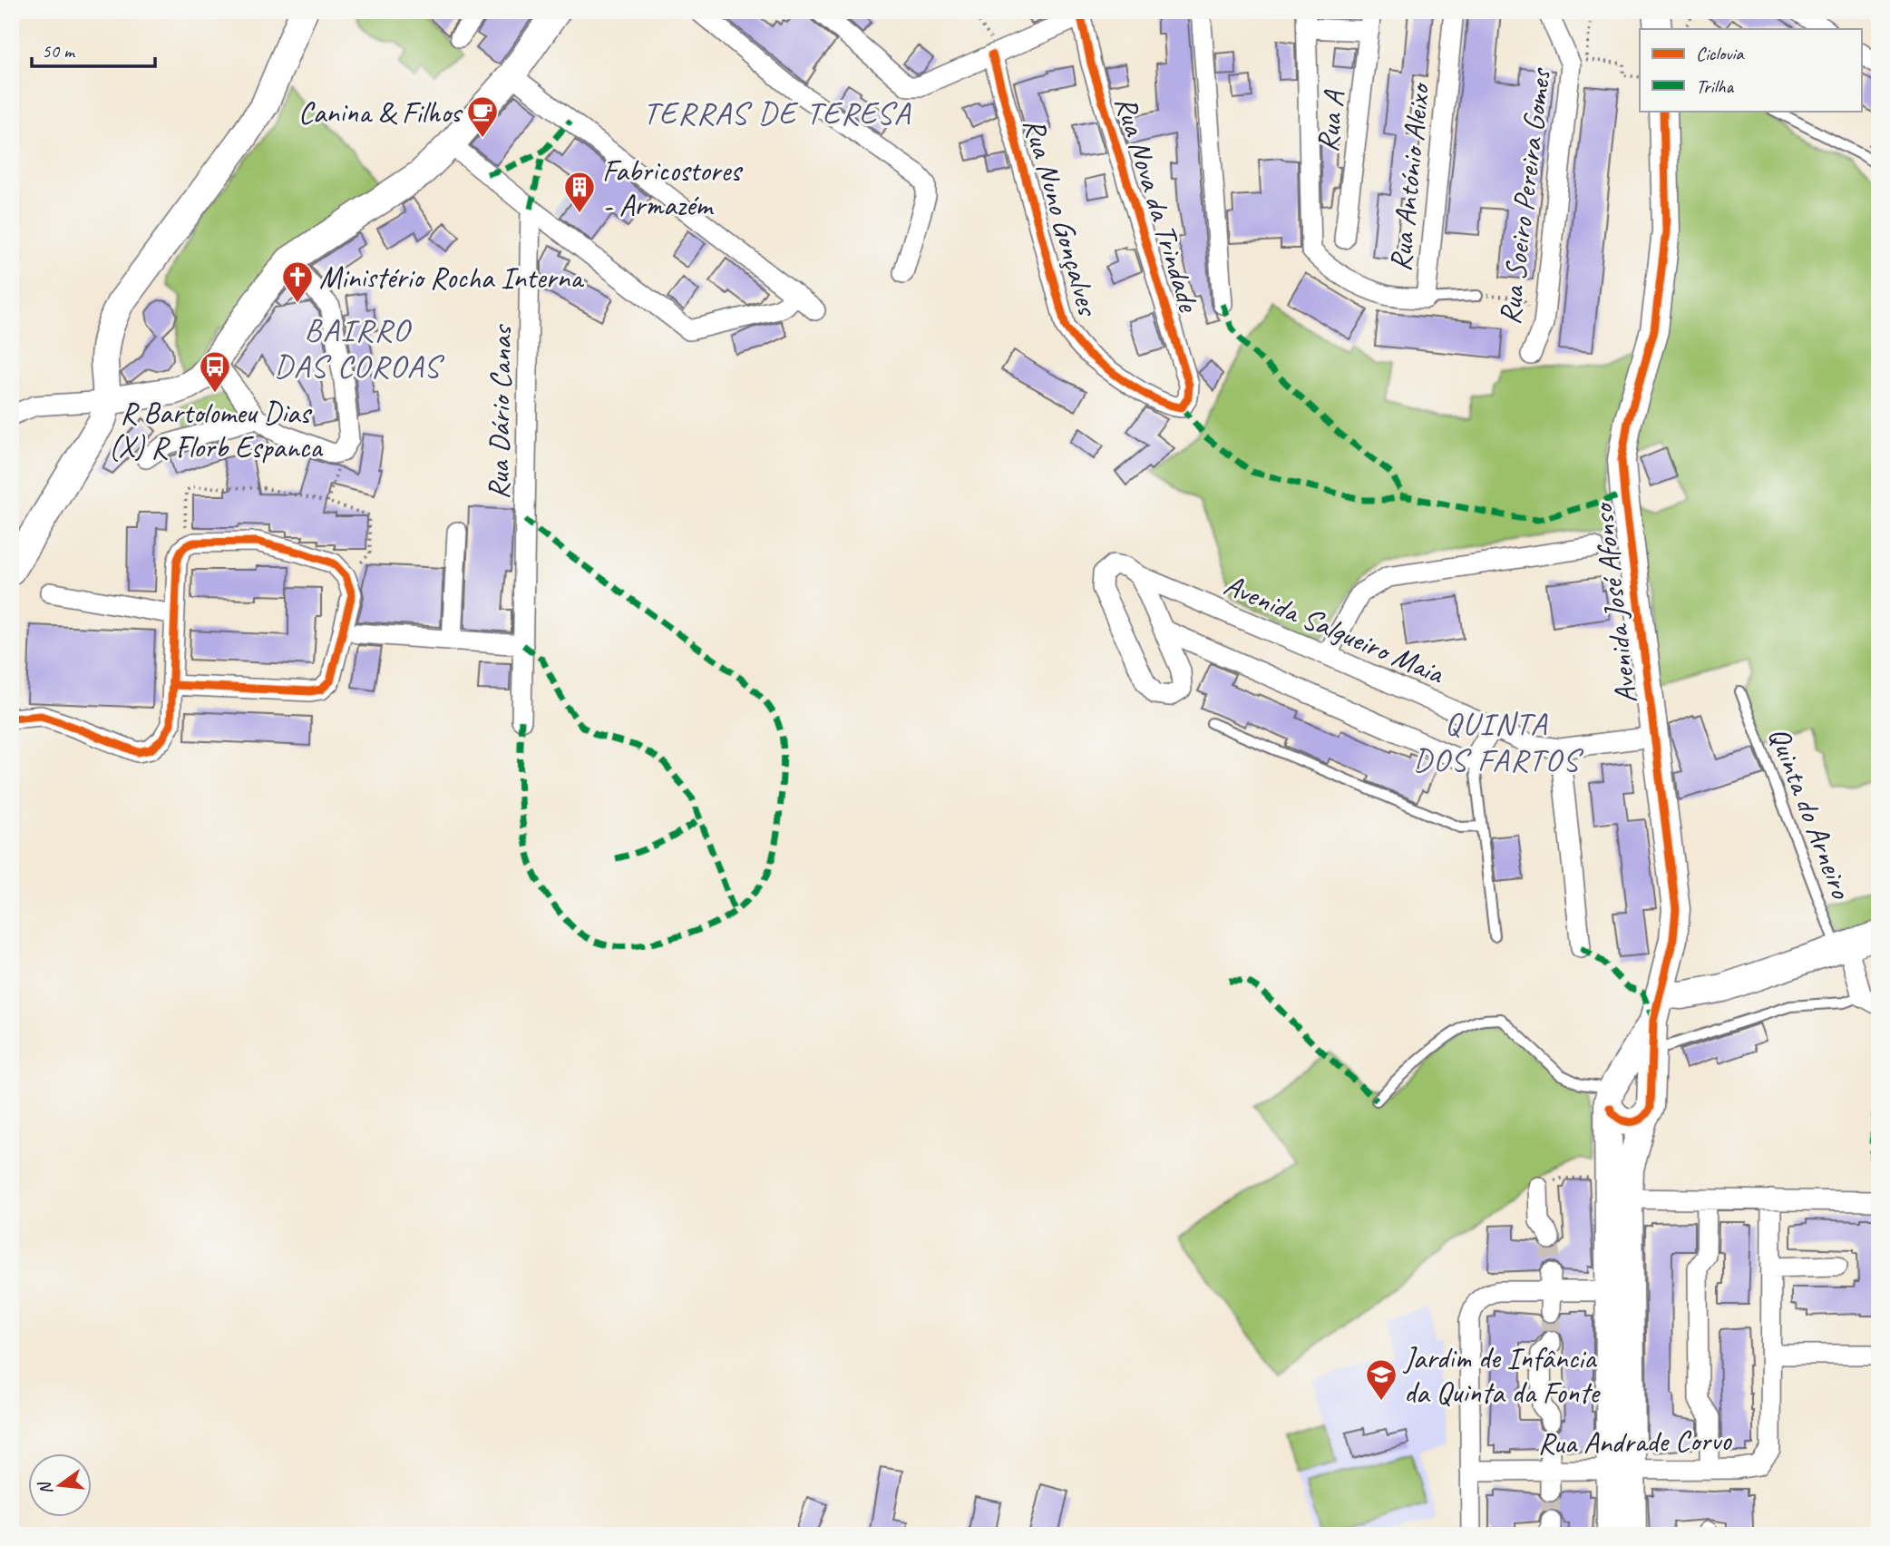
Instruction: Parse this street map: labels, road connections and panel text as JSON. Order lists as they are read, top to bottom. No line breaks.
{"streets":{"street":["Rua A","Rua António Aleixo","Rua Soeiro Pereira Gomes","Rua Nova da Trindade","Rua Nuno Gonçalves","Rua Dário Canas","Avenida José Afonso","Avenida Salgueiro Maia","Rua Andrade Corvo"],"lane":["Quinta do Arneiro"]},"crossings":[["Rua Nova da Trindade","Rua Nuno Gonçalves"],["Avenida José Afonso","Avenida Salgueiro Maia"],["Avenida José Afonso","Rua Andrade Corvo"]],"districts":["TERRAS DE TERESA","BAIRRO DAS COROAS","QUINTA DOS FARTOS"],"places":{"cafe":["Canina & Filhos"],"building":["Fabricostores - Armazém"],"church":["Ministério Rocha Interna"],"bus stop":["R Bartolomeu Dias (X) R Florb Espanca"],"school or university":["Jardim de Infância da Quinta da Fonte"]},"legend":["Ciclovia","Trilha"],"scale_bar":"50 m","north":"left"}
